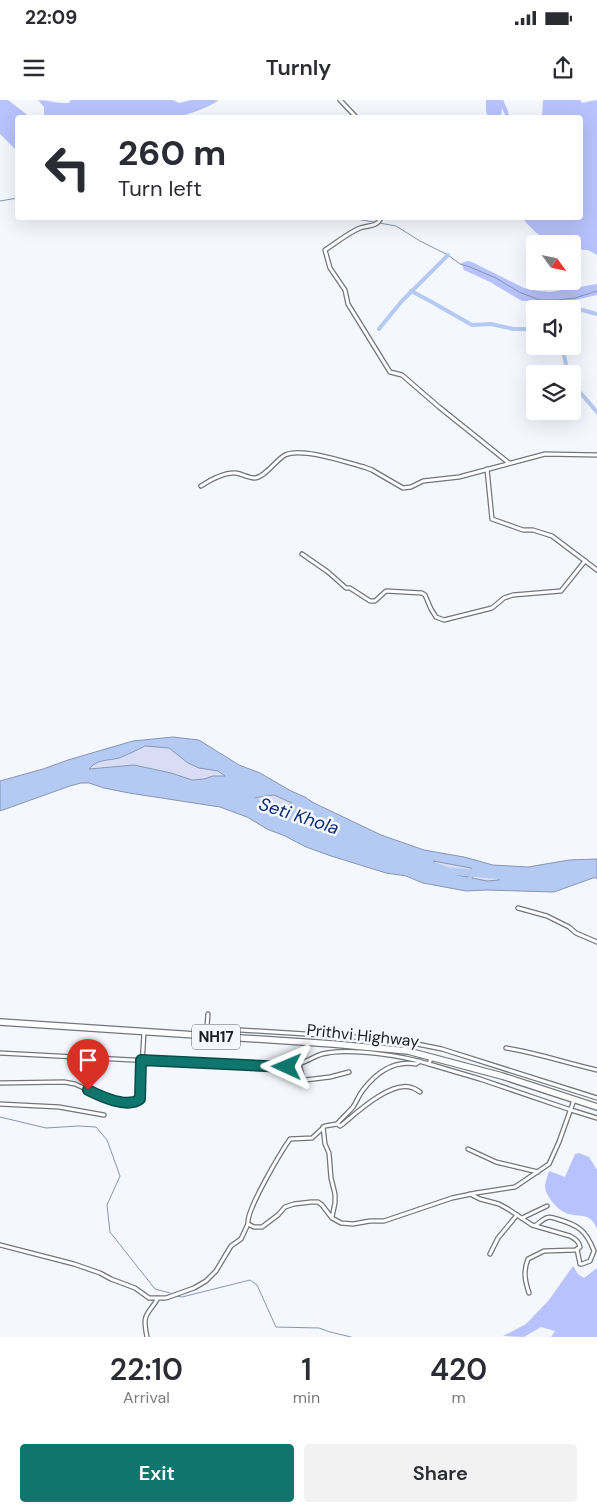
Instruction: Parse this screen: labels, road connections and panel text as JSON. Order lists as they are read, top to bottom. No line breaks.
{"streets":{"highway":["Prithvi Highway","NH17"]},"water":["Seti Khola"],"north":"bottom right","page":{"status":"22:09","header":"Turnly","turn":["260 m","Turn left"],"eta":["22:10","Arrival","1","min","420","m"],"buttons":["Exit","Share"]}}
